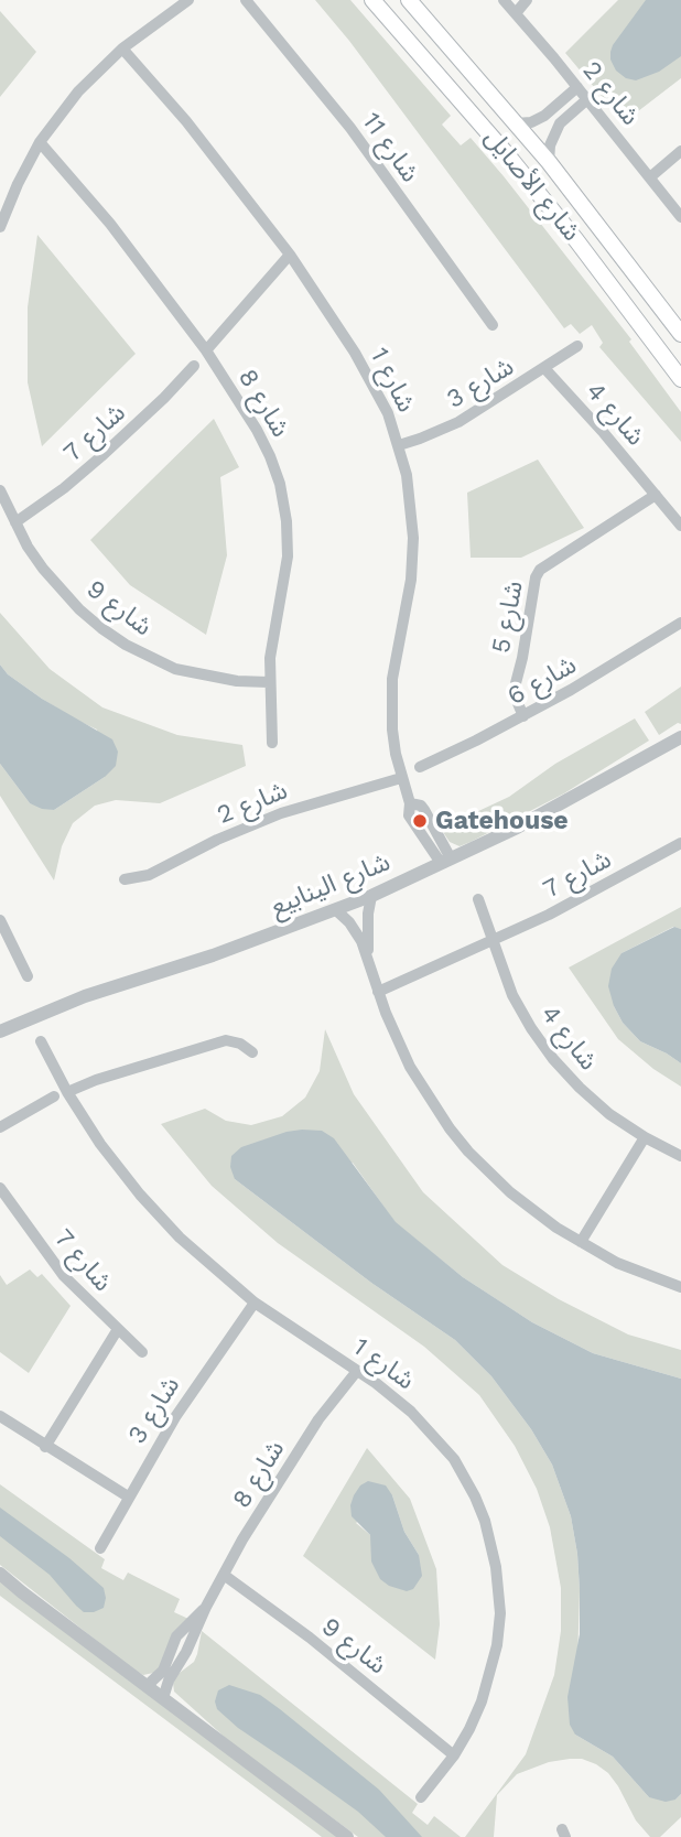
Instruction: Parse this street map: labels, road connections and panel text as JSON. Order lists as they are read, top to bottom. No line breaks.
{"streets":{"main road":["شارع الأصايل"],"street":["شارع 2","شارع 11","شارع 1","شارع 3","شارع 8","شارع 4","شارع 7","شارع 9","شارع 5","شارع 6","شارع الينابيع"]},"crossings":[["شارع 2","شارع 1"],["شارع 1","شارع 3"],["شارع 1","شارع 8"],["شارع 1","شارع 9"],["شارع 1","شارع الينابيع"],["شارع 3","شارع 4"],["شارع 8","شارع 9"],["شارع 4","شارع 7"],["شارع 4","شارع 5"],["شارع 7","شارع 9"],["شارع 5","شارع 6"]],"places":["Gatehouse"]}
